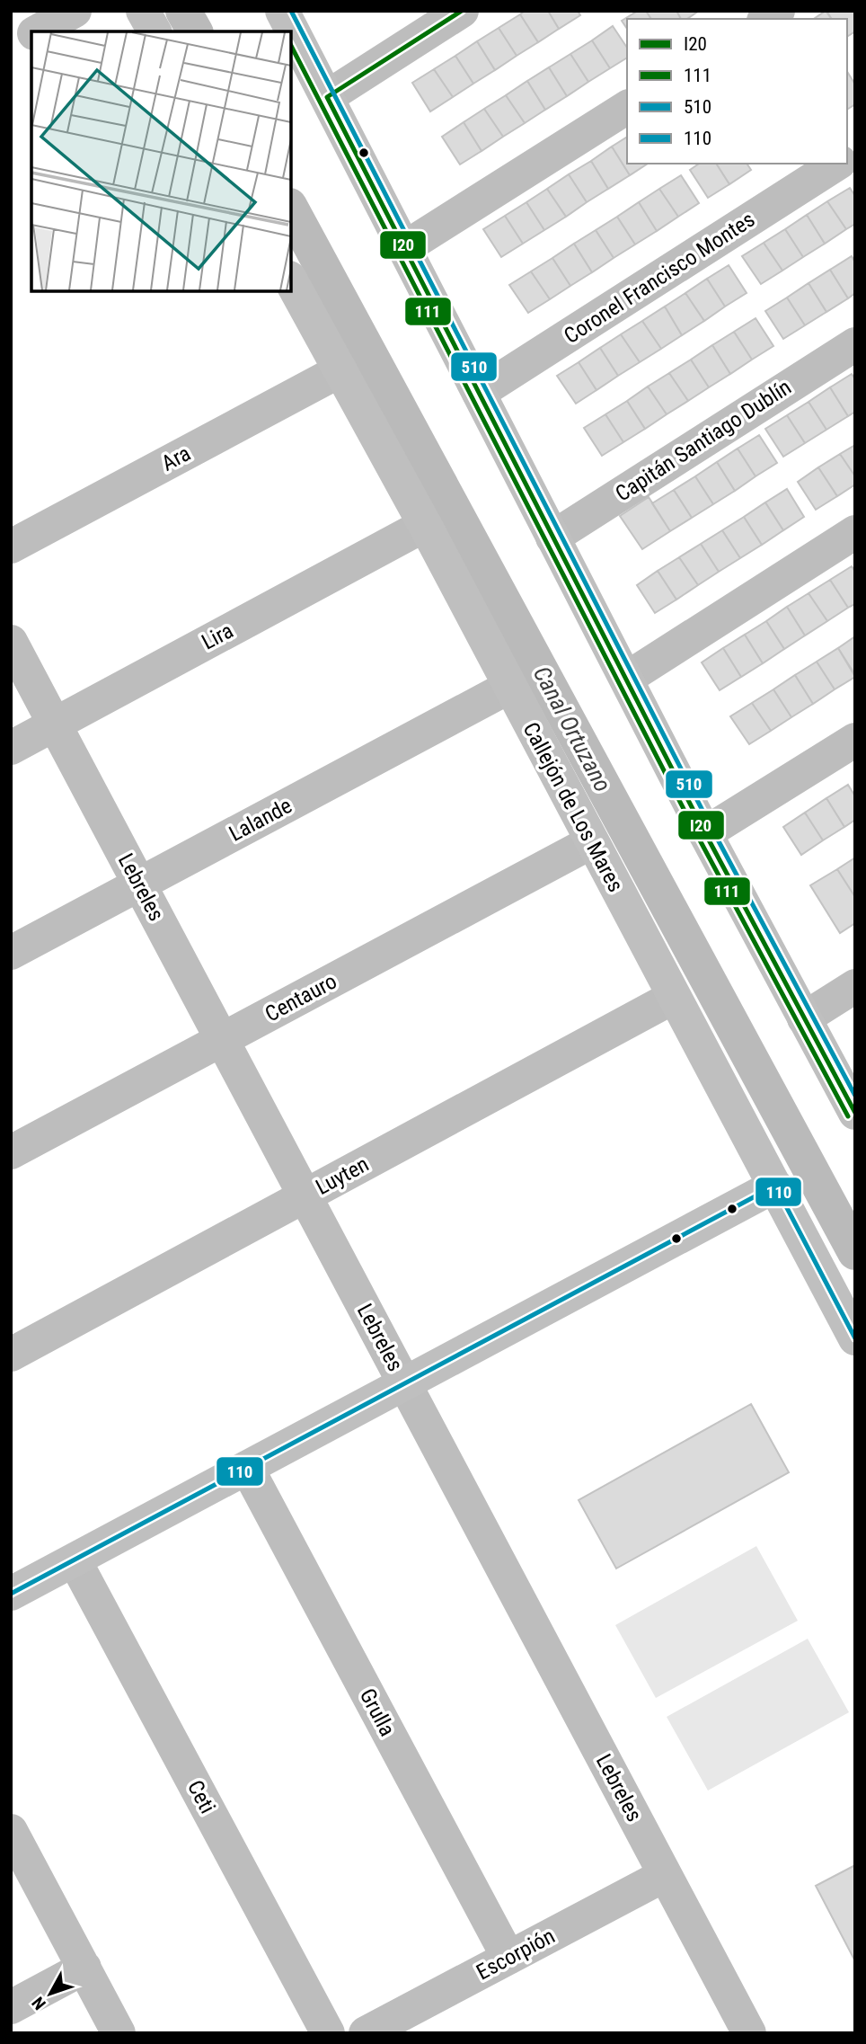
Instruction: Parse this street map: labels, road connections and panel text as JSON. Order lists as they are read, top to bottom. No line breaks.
{"streets":{"street":["Coronel Francisco Montes","Capitán Santiago Dublín","Ara","Lira","Callejón de Los Mares","Lalande","Lebreles","Centauro","Luyten","Grulla","Ceti","Escorpión"]},"crossings":[["Ara","Callejón de Los Mares"],["Lira","Callejón de Los Mares"],["Lira","Lebreles"],["Callejón de Los Mares","Lalande"],["Callejón de Los Mares","Centauro"],["Callejón de Los Mares","Luyten"],["Lalande","Lebreles"],["Lebreles","Centauro"],["Lebreles","Luyten"],["Lebreles","Escorpión"],["Grulla","Escorpión"]],"water":["Canal Ortuzano"],"lines":["transit line I20","transit line 510","transit line 111","transit line 110"],"legend":["I20","111","510","110"],"north":"bottom left"}
